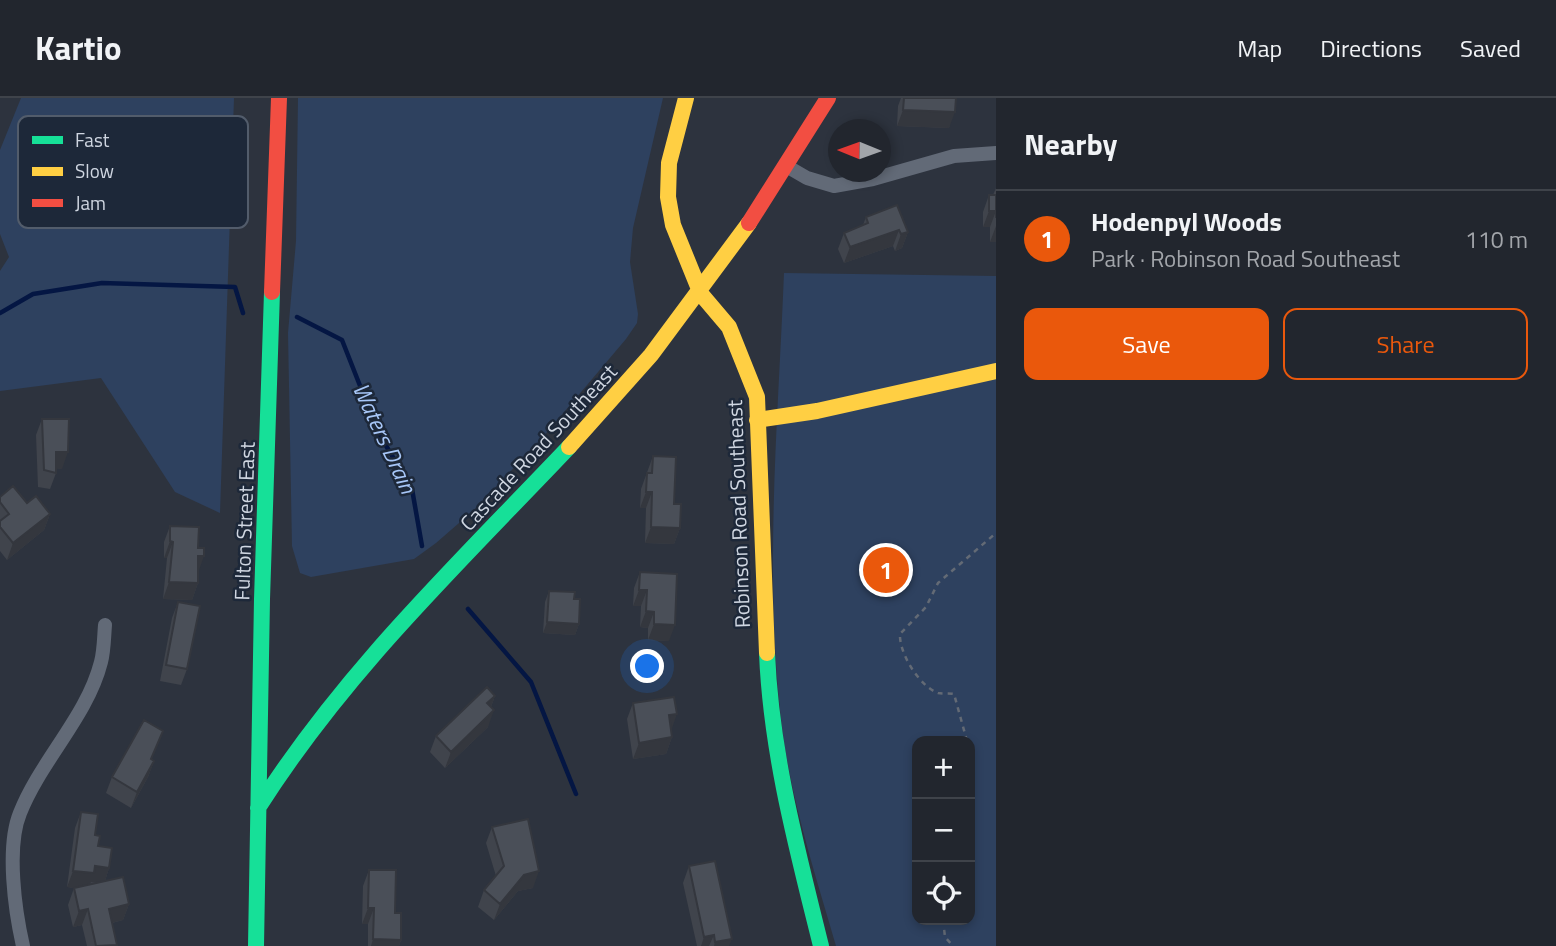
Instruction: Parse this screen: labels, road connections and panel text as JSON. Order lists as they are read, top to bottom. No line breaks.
{"streets":{"main road":["Cascade Road Southeast","Robinson Road Southeast","Fulton Street East"]},"crossings":[["Cascade Road Southeast","Robinson Road Southeast"],["Cascade Road Southeast","Fulton Street East"]],"water":["Waters Drain"],"legend":["Fast","Slow","Jam"],"north":"left","page":{"header":"Kartio","nav":["Map","Directions","Saved"],"heading":"Nearby","list":[{"mark":"1","name":"Hodenpyl Woods","note":"Park · Robinson Road Southeast","value":"110 m"}],"buttons":["Save","Share"],"pins":"1","map_buttons":["+","−"]}}
